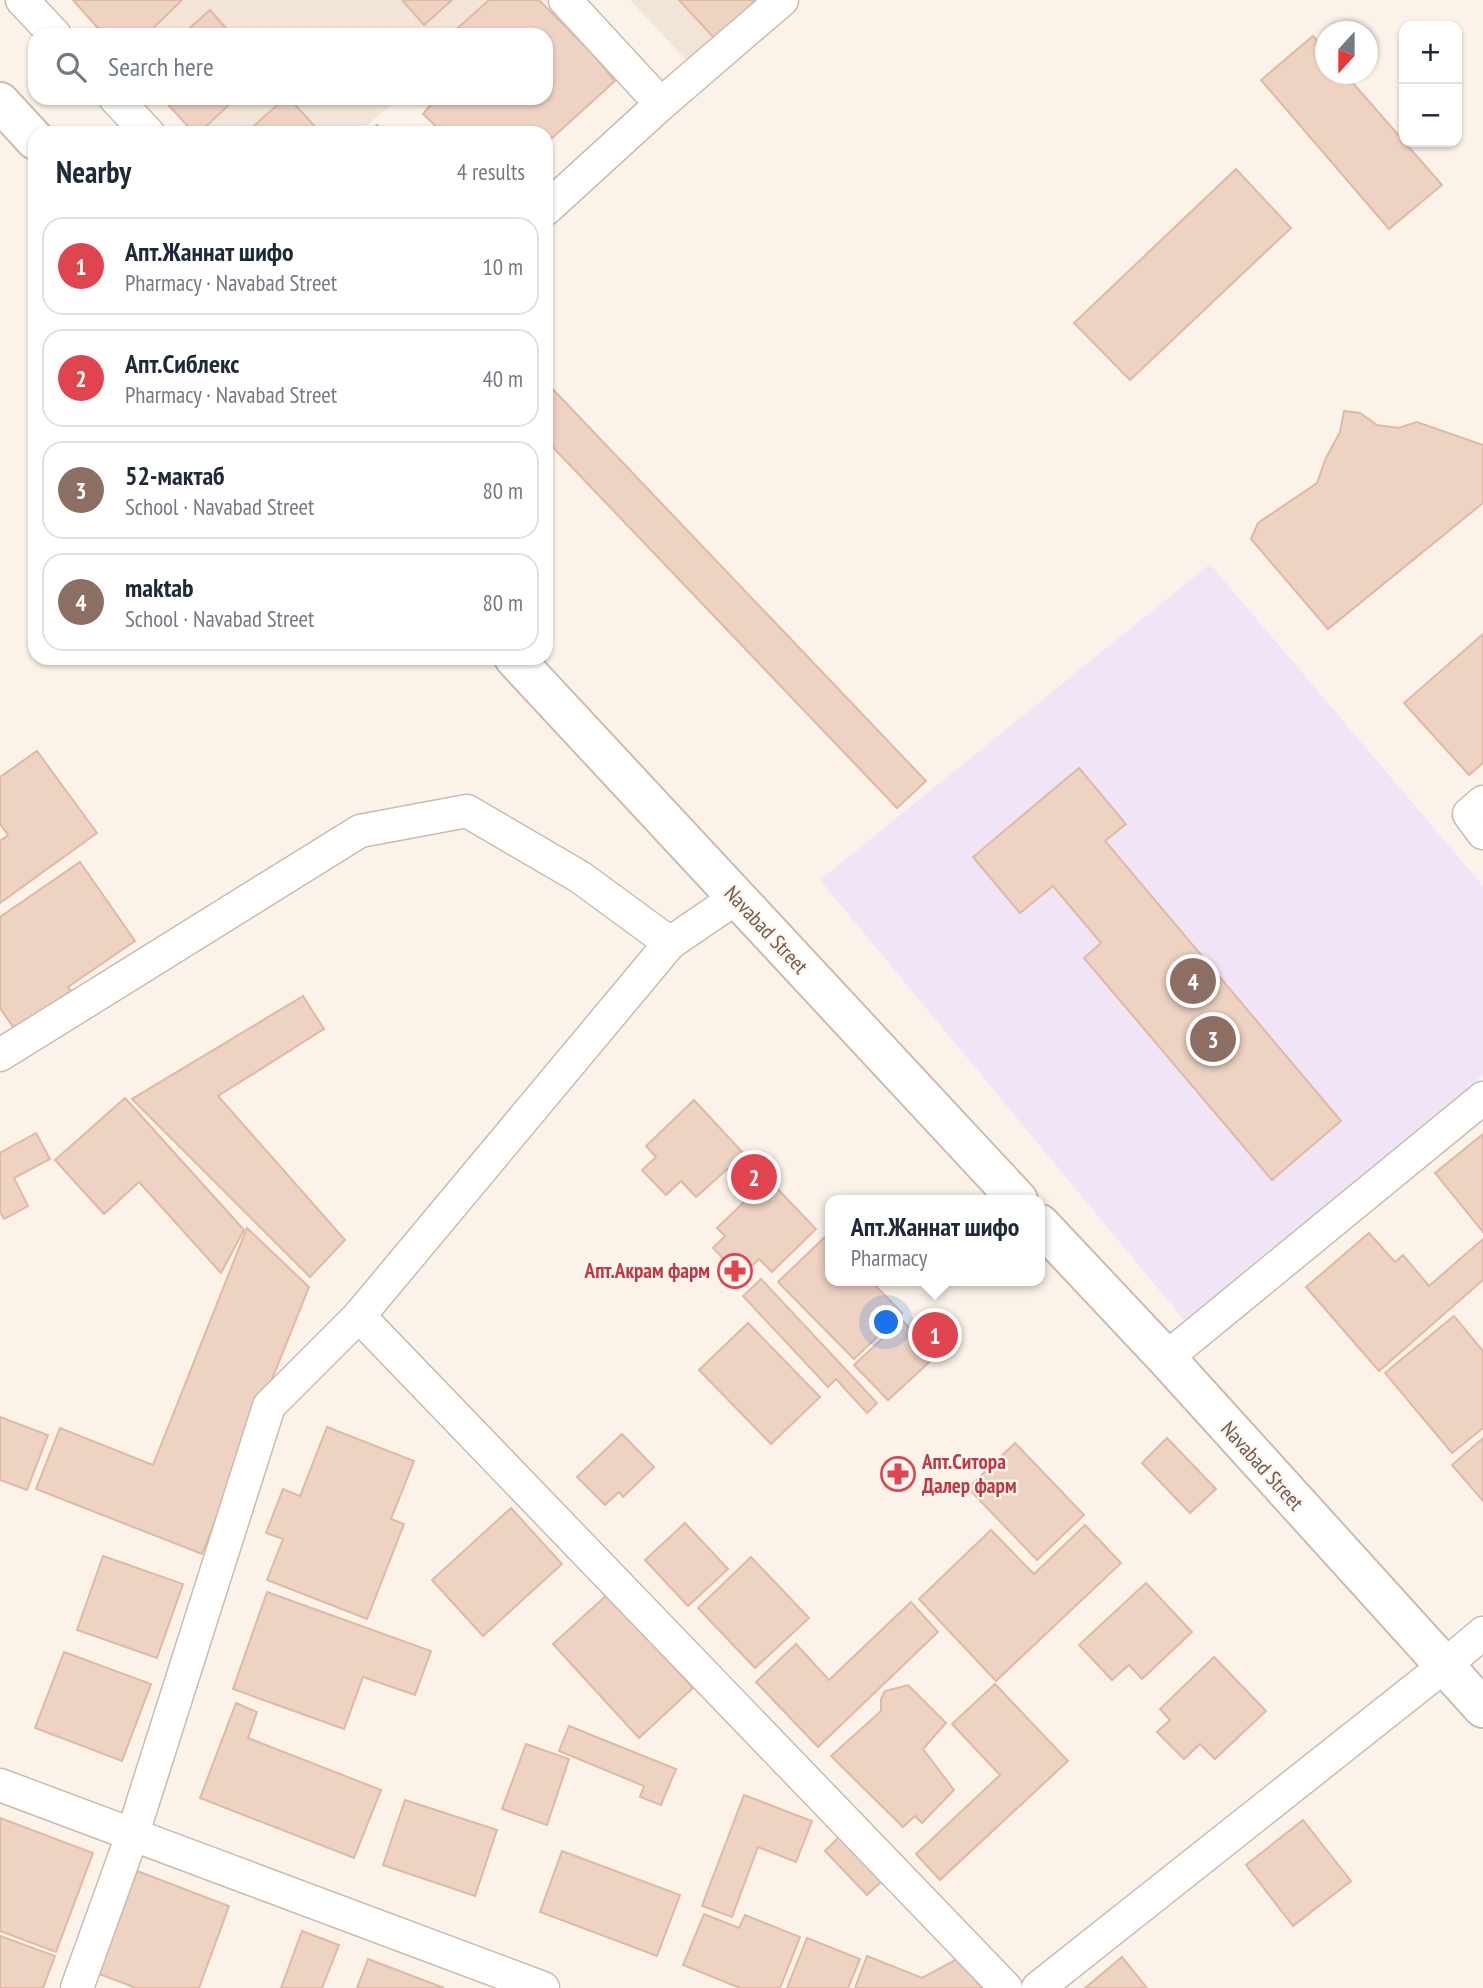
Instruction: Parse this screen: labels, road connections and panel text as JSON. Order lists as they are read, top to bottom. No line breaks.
{"streets":{"street":["Navabad Street"]},"places":{"pharmacy":["Апт.Акрам фарм","Апт.Ситора Далер фарм"]},"north":"bottom","page":{"map_buttons":["+","−"],"search":"Search here","heading":["Nearby","4 results"],"list":[{"mark":"1","name":"Апт.Жаннат шифо","note":"Pharmacy · Navabad Street","value":"10 m"},{"mark":"2","name":"Апт.Сиблекс","note":"Pharmacy · Navabad Street","value":"40 m"},{"mark":"3","name":"52-мактаб","note":"School · Navabad Street","value":"80 m"},{"mark":"4","name":"maktab","note":"School · Navabad Street","value":"80 m"}],"pins":["4","3","2","1"],"popup":["Апт.Жаннат шифо","Pharmacy"]}}
